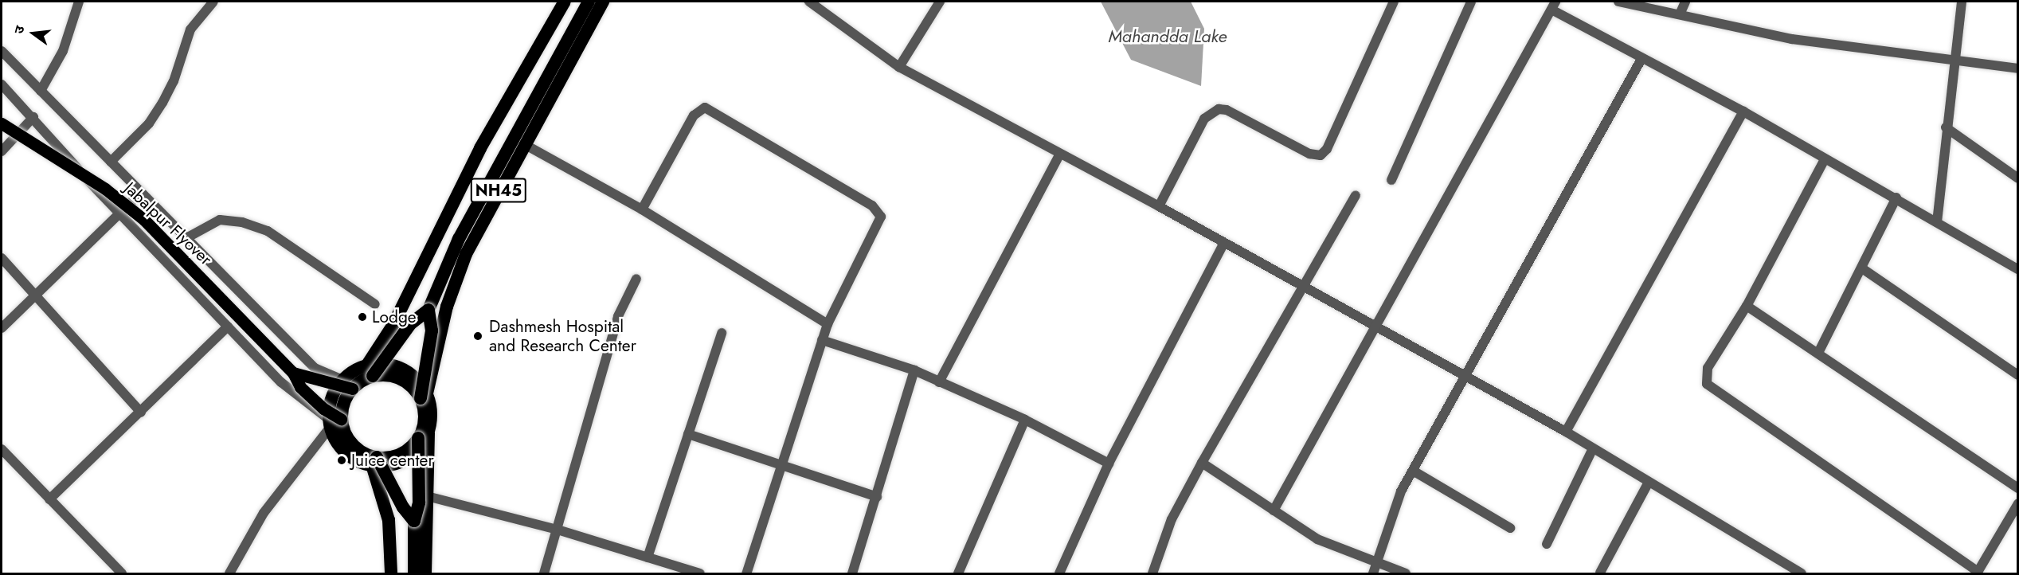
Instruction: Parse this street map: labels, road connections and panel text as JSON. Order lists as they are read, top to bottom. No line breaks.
{"streets":{"highway":["NH45"],"main road":["Jabalpur Flyover"]},"crossings":[["NH45","Jabalpur Flyover"]],"water":["Mahandda Lake"],"places":["Lodge","Dashmesh Hospital and Research Center","Juice center"],"north":"left"}
